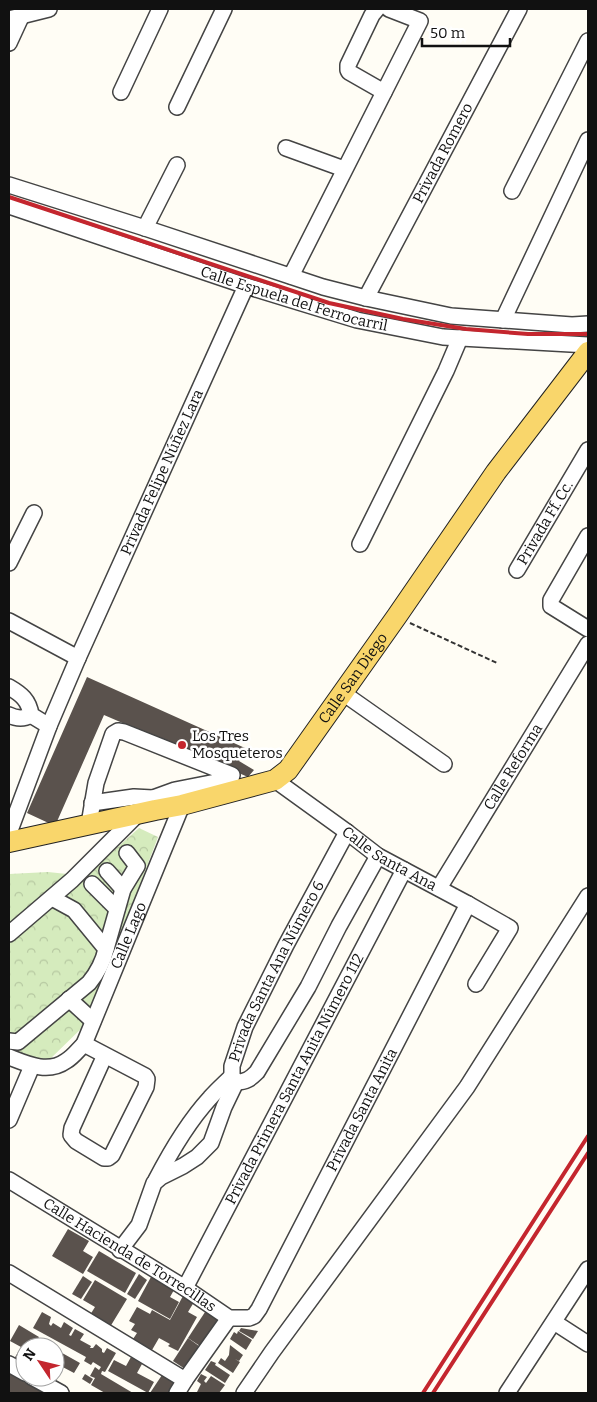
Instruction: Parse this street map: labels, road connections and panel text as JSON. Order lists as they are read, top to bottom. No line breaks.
{"streets":{"main road":["Calle San Diego"],"street":["Privada Romero","Calle Espuela del Ferrocarril","Privada Felipe Núñez Lara","Privada Ff. Cc.","Calle Reforma","Calle Santa Ana","Calle Lago","Privada Santa Ana Número 6","Privada Primera Santa Anita Número 112","Privada Santa Anita","Calle Hacienda de Torrecillas"]},"crossings":[["Privada Romero","Calle Espuela del Ferrocarril"],["Calle Espuela del Ferrocarril","Privada Felipe Núñez Lara"],["Calle San Diego","Calle Santa Ana"],["Calle San Diego","Calle Lago"],["Calle Reforma","Calle Santa Ana"],["Calle Santa Ana","Privada Santa Ana Número 6"],["Calle Santa Ana","Privada Primera Santa Anita Número 112"],["Calle Santa Ana","Privada Santa Anita"],["Privada Primera Santa Anita Número 112","Calle Hacienda de Torrecillas"],["Privada Santa Anita","Calle Hacienda de Torrecillas"]],"places":["Los Tres Mosqueteros"],"scale_bar":"50 m","north":"top left"}
